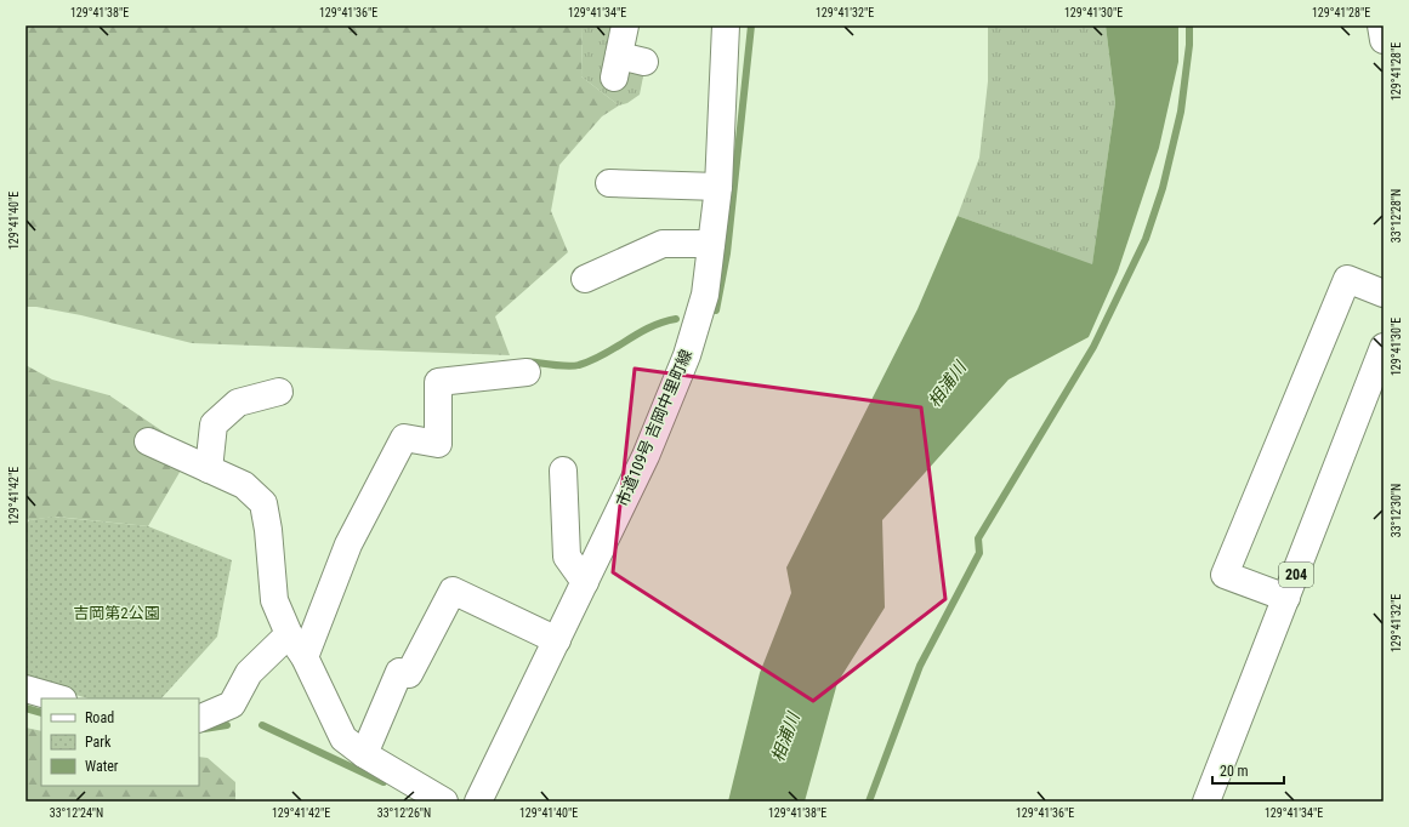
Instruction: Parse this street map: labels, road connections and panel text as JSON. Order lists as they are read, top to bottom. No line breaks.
{"streets":{"main road":["市道109号 吉岡中里町線","204"]},"water":["相浦川"],"parks":["吉岡第2公園"],"legend":["Road","Park","Water"],"scale_bar":"20 m","coordinates":["129°41'38\"E","129°41'36\"E","129°41'34\"E","129°41'32\"E","129°41'30\"E","129°41'28\"E","33°12'28\"N","129°41'40\"E","129°41'42\"E","33°12'30\"N","33°12'24\"N","33°12'26\"N"]}
